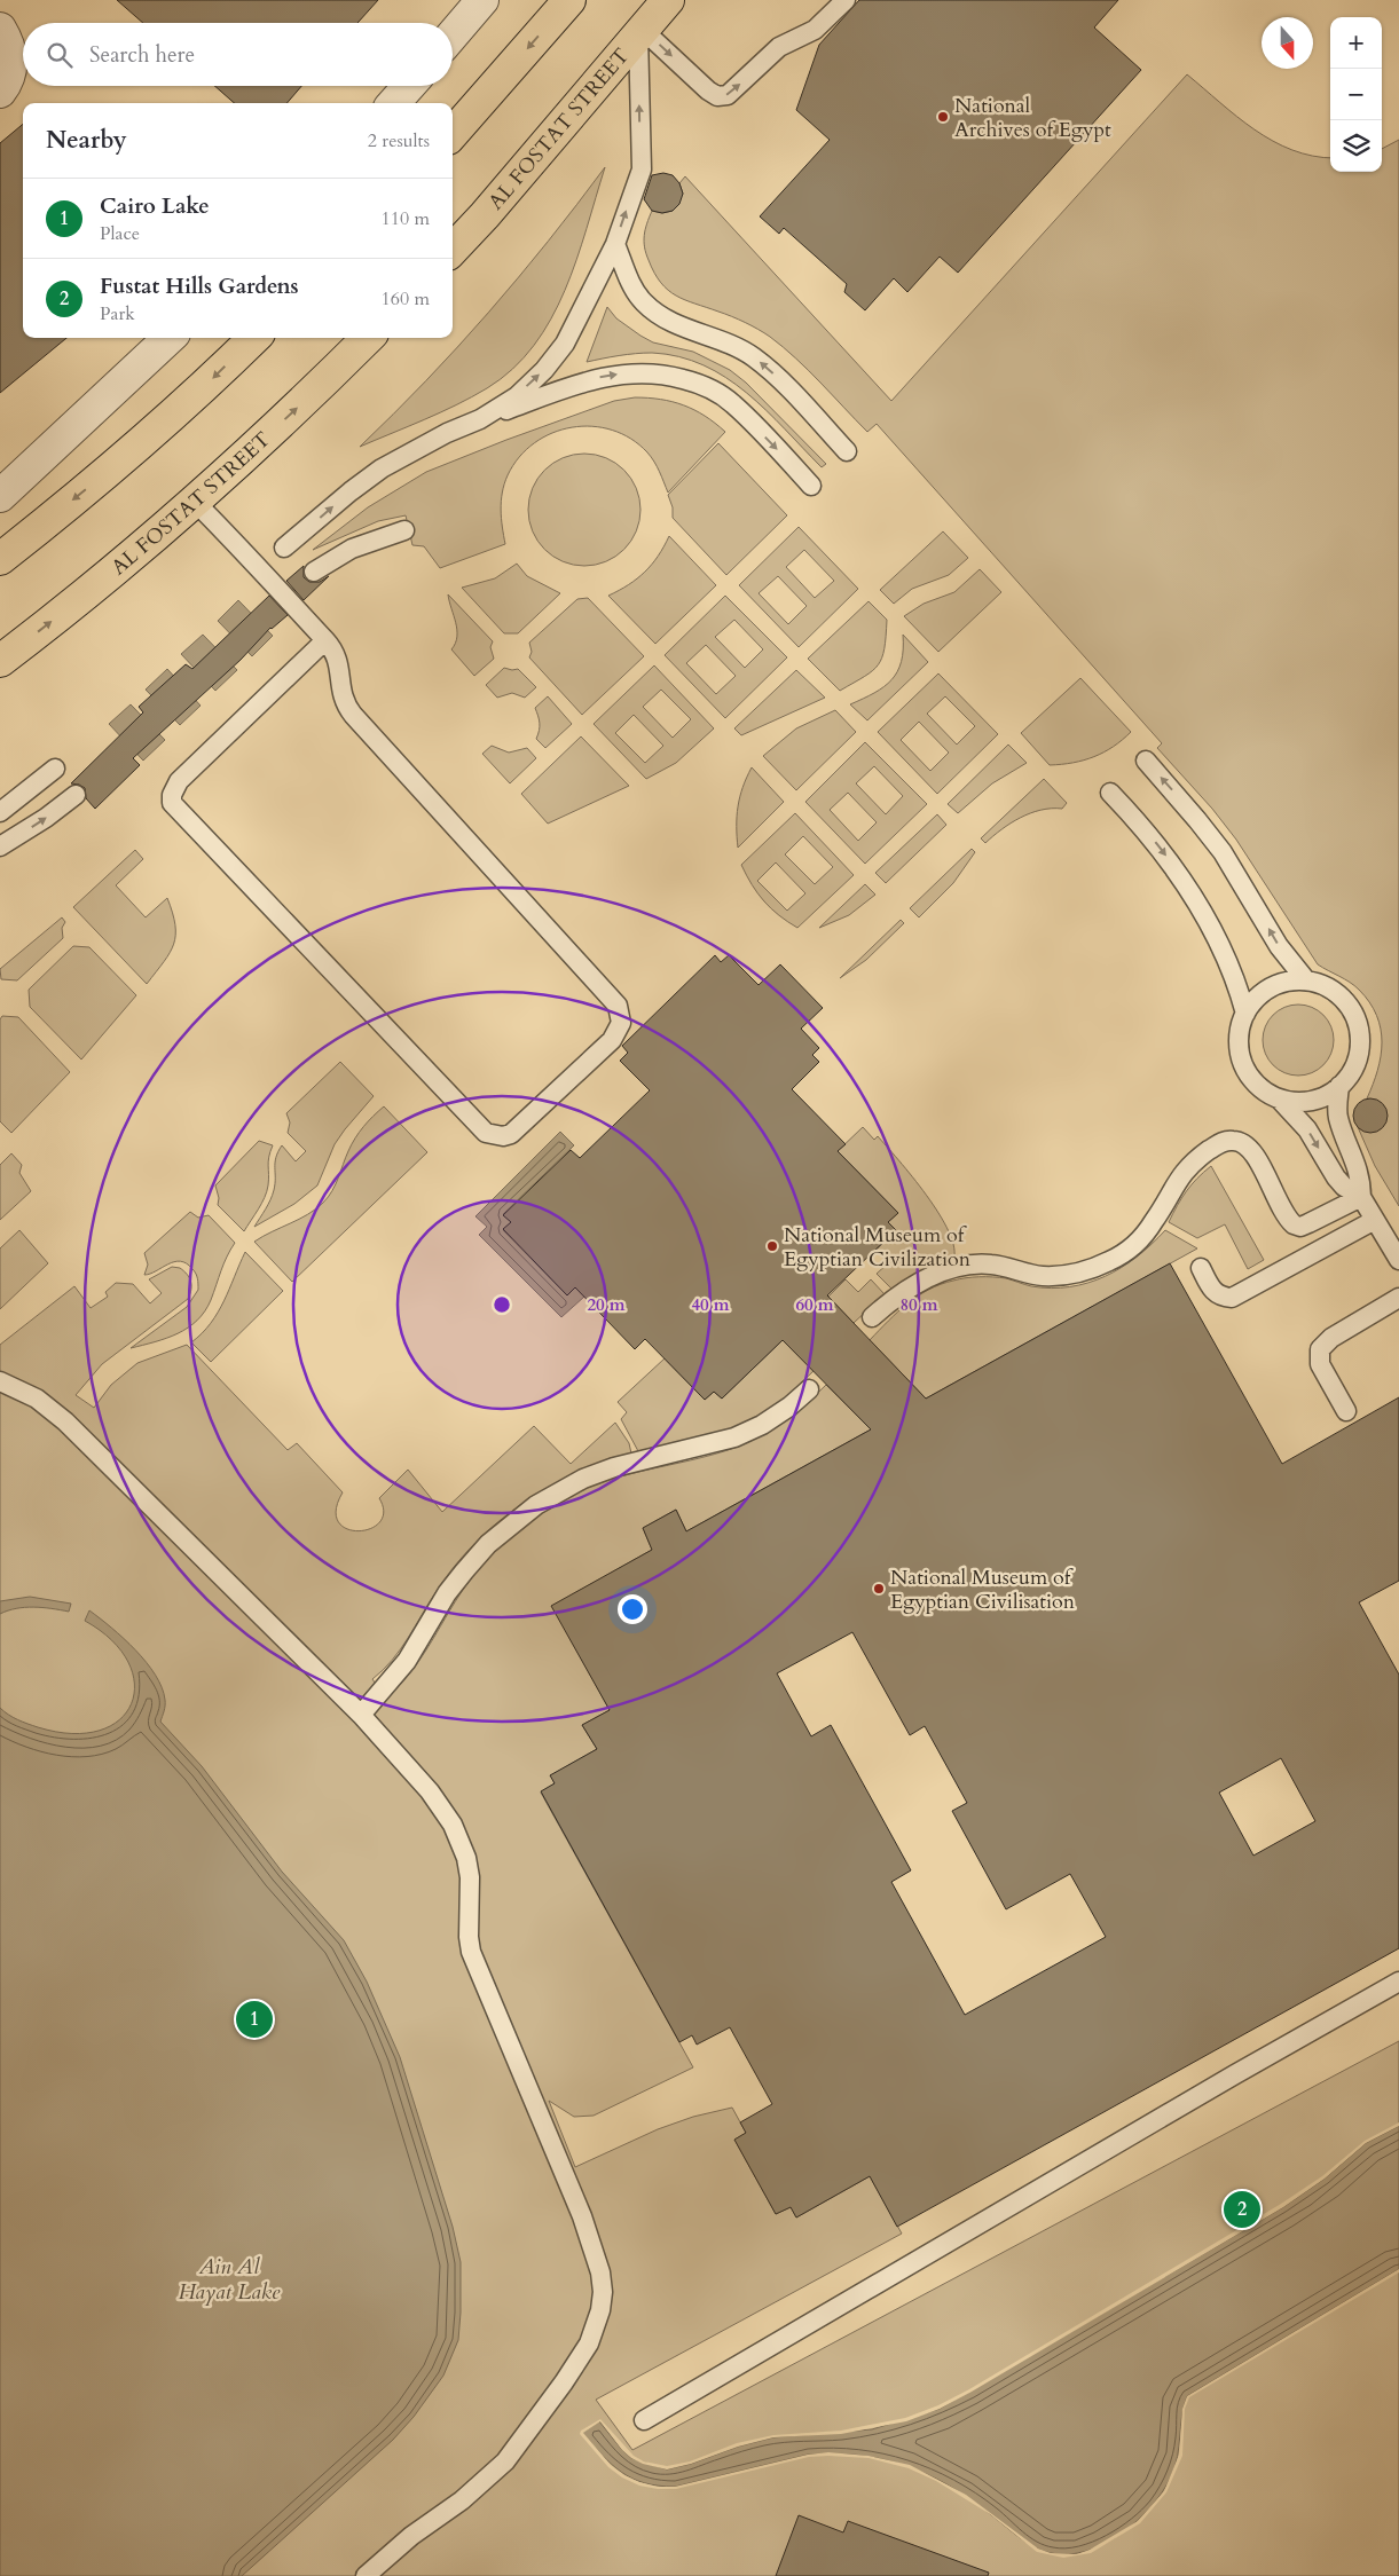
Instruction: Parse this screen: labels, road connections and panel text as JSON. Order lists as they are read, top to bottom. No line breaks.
{"streets":{"main road":["AL FOSTAT STREET"]},"water":["Ain Al Hayat Lake"],"places":["National Archives of Egypt","National Museum of Egyptian Civilization","National Museum of Egyptian Civilisation"],"north":"bottom","page":{"map_buttons":["+","−"],"search":"Search here","heading":["Nearby","2 results"],"list":[{"mark":"1","name":"Cairo Lake","note":"Place","value":"110 m"},{"mark":"2","name":"Fustat Hills Gardens","note":"Park","value":"160 m"}],"pins":["1","2"]},"rings":["20 m","40 m","60 m","80 m"]}
